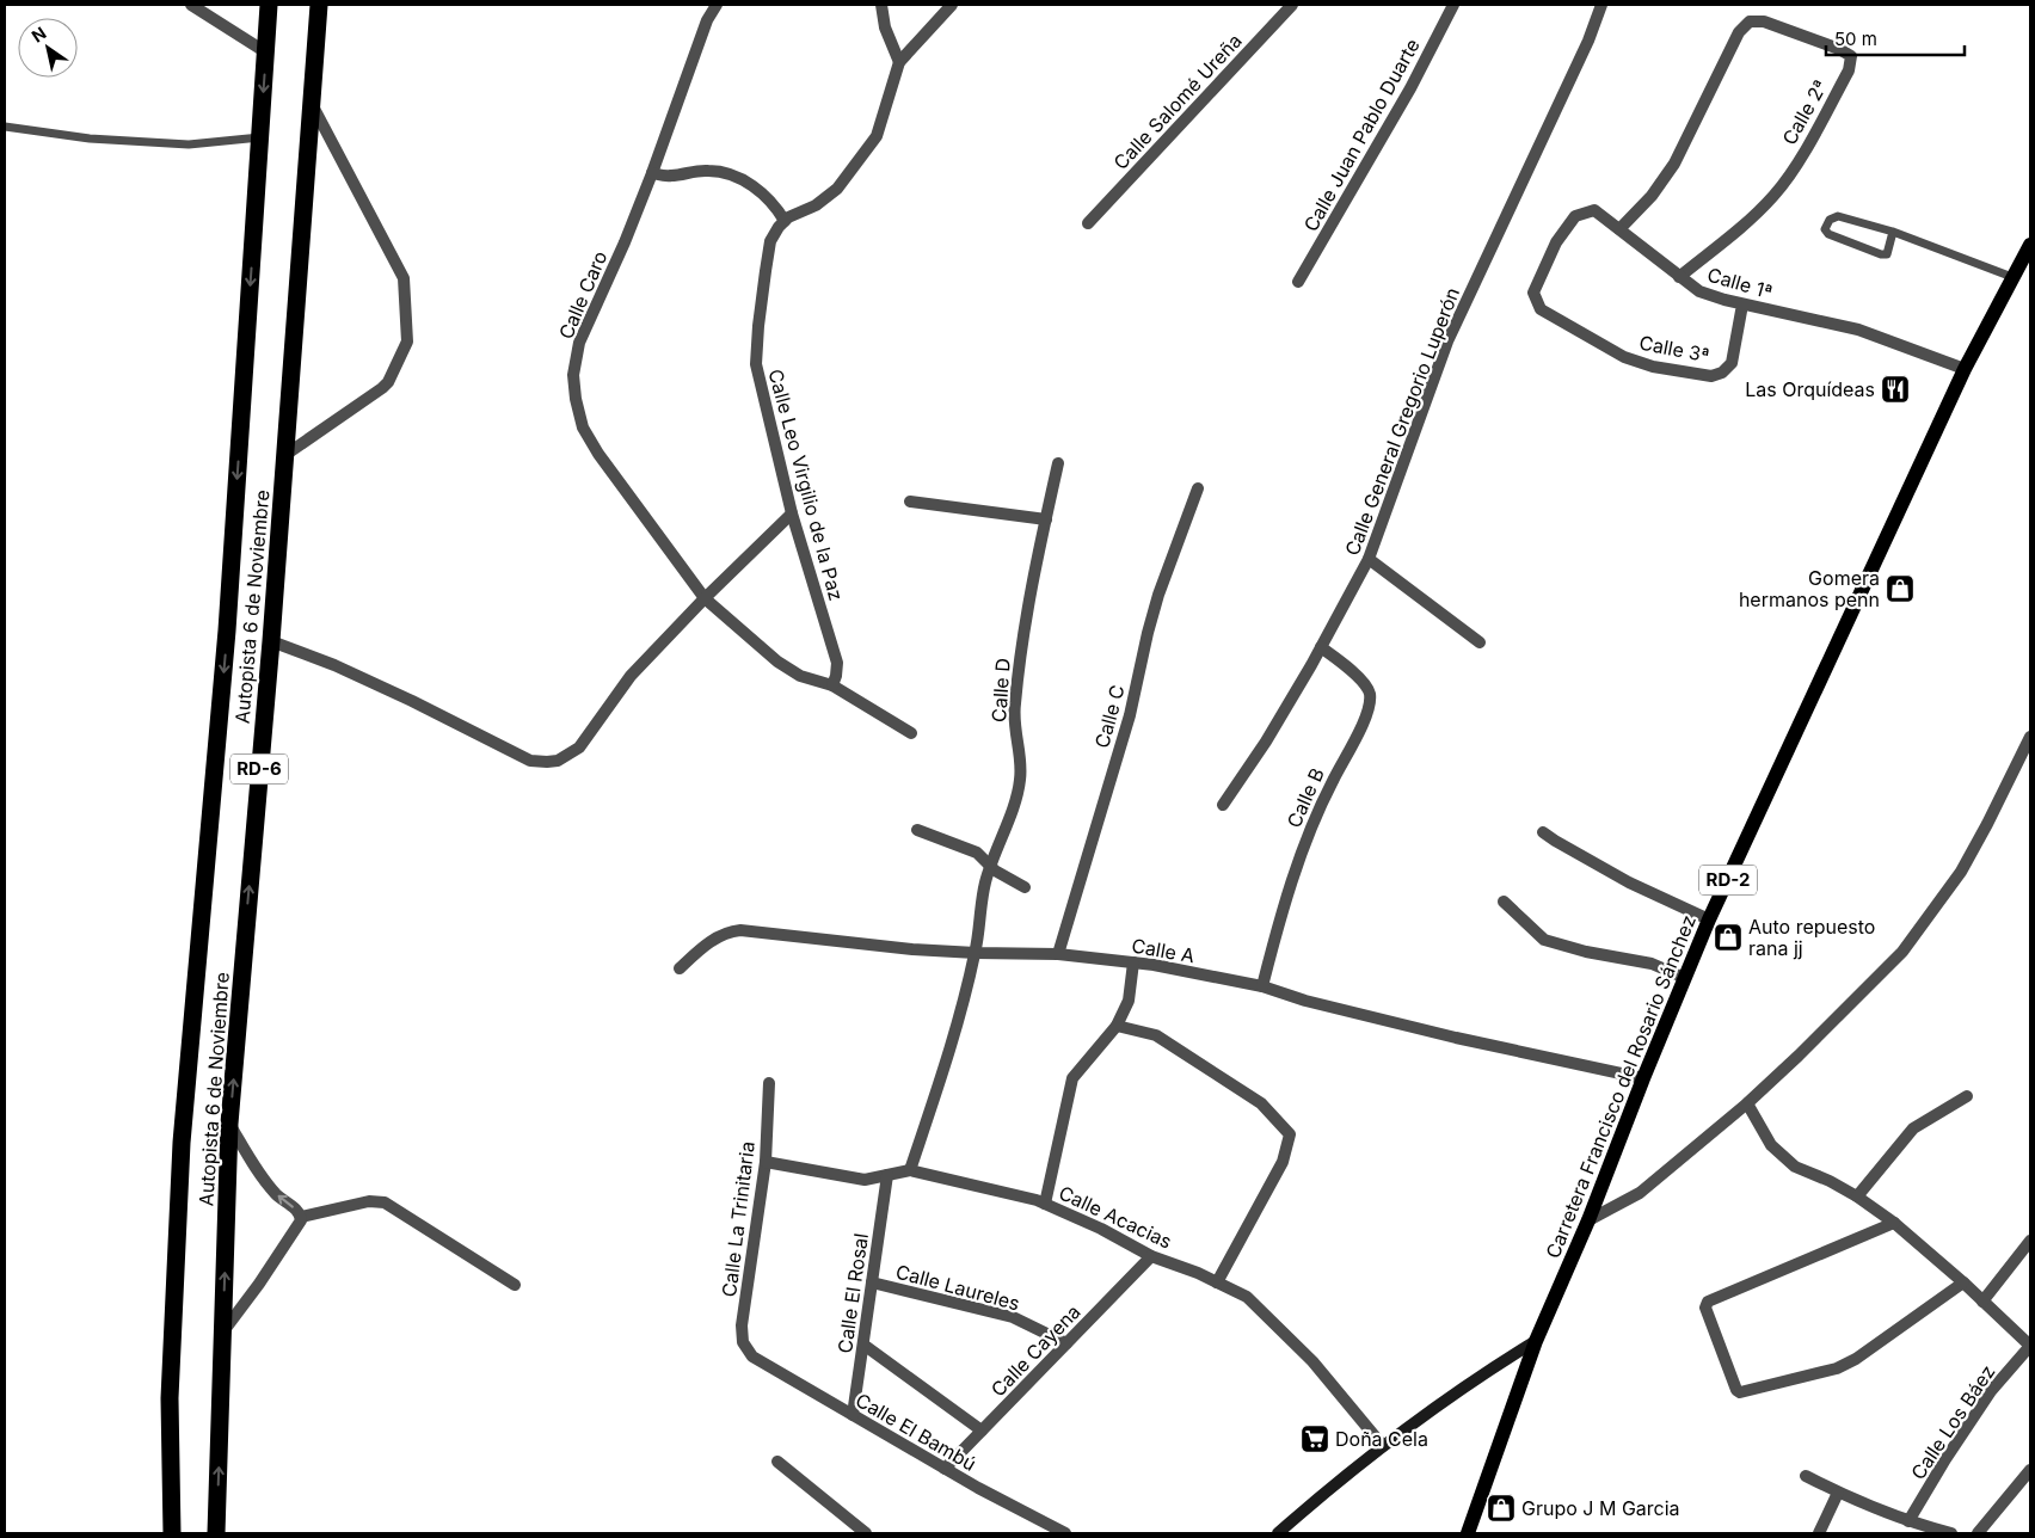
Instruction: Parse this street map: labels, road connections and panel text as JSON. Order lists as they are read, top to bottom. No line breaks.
{"streets":{"highway":["Autopista 6 de Noviembre","RD-6"],"main road":["RD-2","Carretera Francisco del Rosario Sánchez"],"street":["Calle Salomé Ureña","Calle 2ª","Calle Juan Pablo Duarte","Calle 1ª","Calle Caro","Calle 3ª","Calle General Gregorio Luperón","Calle Leo Virgilio de la Paz","Calle D","Calle C","Calle B","Calle A","Calle Acacias","Calle La Trinitaria","Calle Laureles","Calle El Rosal","Calle Cayena","Calle Los Báez","Calle El Bambú"]},"crossings":[["Calle 2ª","Calle 1ª"],["Calle 1ª","Calle 3ª"],["Calle 1ª","Carretera Francisco del Rosario Sánchez"],["Calle Caro","Calle Leo Virgilio de la Paz"],["Calle General Gregorio Luperón","Calle B"],["Calle D","Calle A"],["Calle D","Calle Acacias"],["Calle C","Calle A"],["Calle B","Calle A"],["Calle A","Carretera Francisco del Rosario Sánchez"],["Calle Acacias","Calle La Trinitaria"],["Calle Acacias","Calle El Rosal"],["Calle Acacias","Calle Cayena"],["Calle La Trinitaria","Calle El Bambú"],["Calle Laureles","Calle El Rosal"],["Calle Laureles","Calle Cayena"],["Calle El Rosal","Calle El Bambú"],["Calle Cayena","Calle El Bambú"]],"places":{"restaurant":["Las Orquídeas"],"shop":["Gomera hermanos penn","Auto repuesto rana jj","Grupo J M Garcia"],"supermarket":["Doña Cela"]},"scale_bar":"50 m","north":"top left"}
